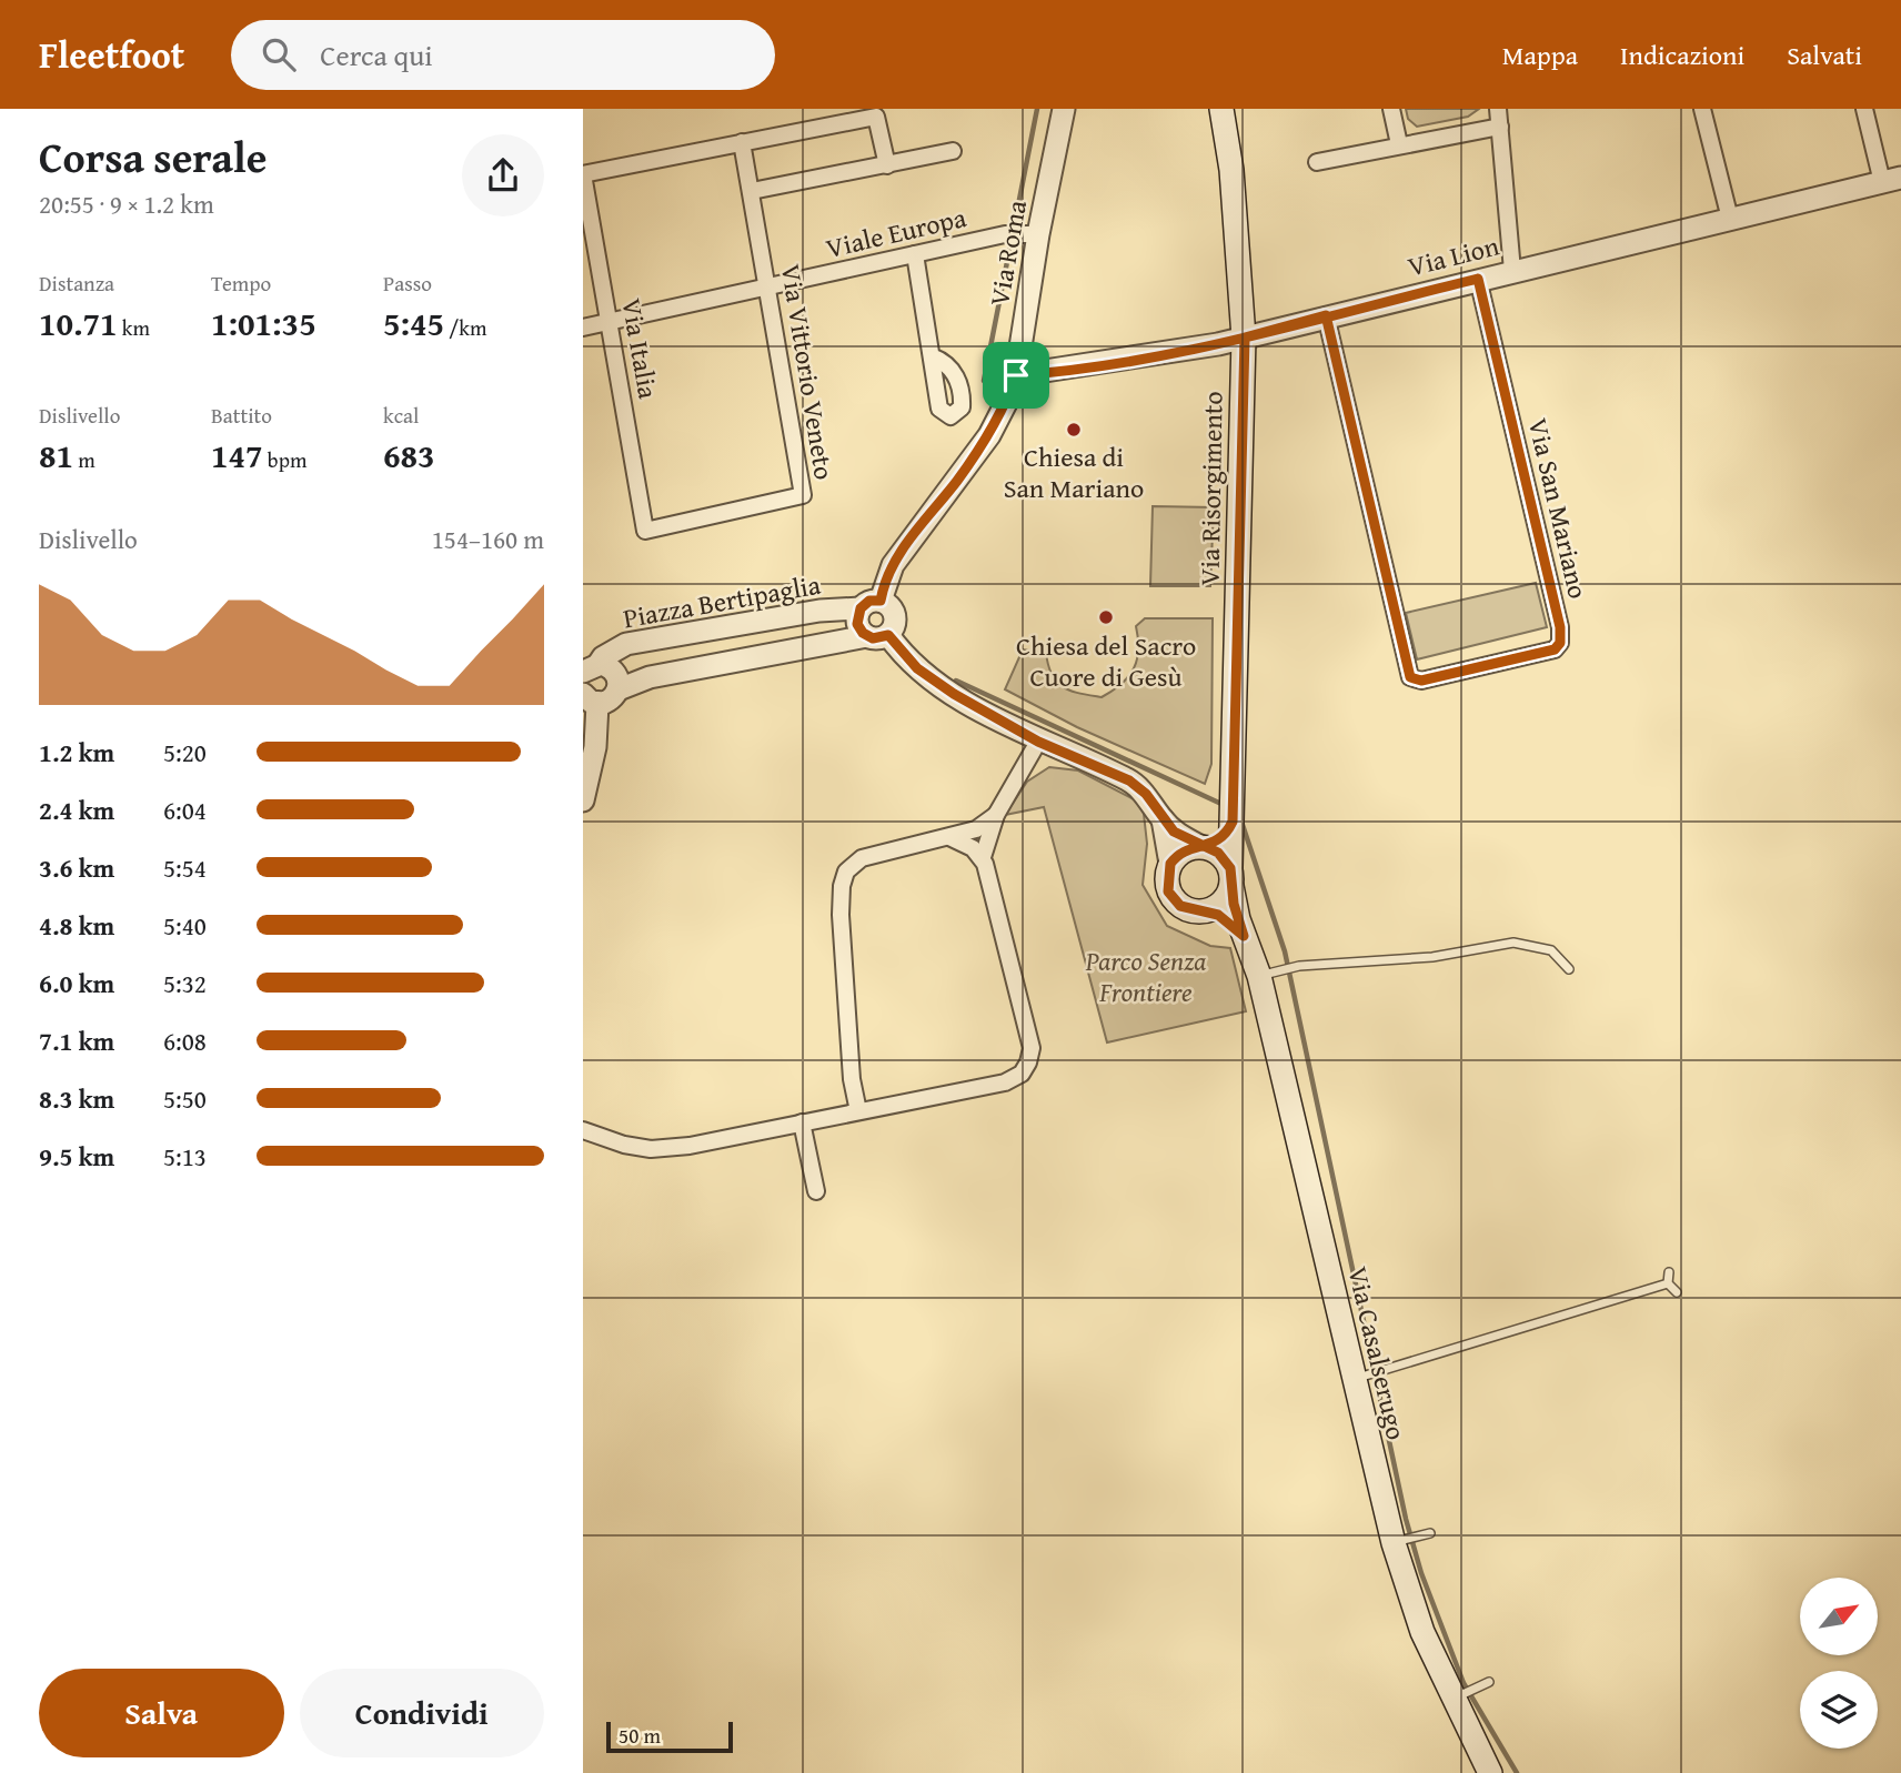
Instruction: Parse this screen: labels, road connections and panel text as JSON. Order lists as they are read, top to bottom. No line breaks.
{"streets":{"main road":["Via Risorgimento","Via Casalserugo"],"street":["Viale Europa","Via Roma","Via Lion","Via Italia","Via Vittorio Veneto","Via San Mariano","Piazza Bertipaglia"]},"crossings":[["Viale Europa","Via Roma"],["Viale Europa","Via Italia"],["Viale Europa","Via Vittorio Veneto"],["Via Roma","Via Lion"],["Via Roma","Piazza Bertipaglia"],["Via Lion","Via Risorgimento"],["Via Lion","Via San Mariano"],["Via Italia","Via Vittorio Veneto"],["Via Risorgimento","Via Casalserugo"]],"parks":["Parco Senza Frontiere"],"places":["Chiesa di San Mariano","Chiesa del Sacro Cuore di Gesù"],"scale_bar":"50 m","north":"top right","page":{"header":"Fleetfoot","search":"Cerca qui","nav":["Mappa","Indicazioni","Salvati"],"heading":["Corsa serale","20:55 · 9 × 1.2 km"],"stats":[["Distanza","10.71 km"],["Tempo","1:01:35"],["Passo","5:45 /km"],["Dislivello","81 m"],["Battito","147 bpm"],["kcal","683"]],"chart":["Dislivello","154–160 m"],"list":[{"name":"1.2 km","note":"5:20"},{"name":"2.4 km","note":"6:04"},{"name":"3.6 km","note":"5:54"},{"name":"4.8 km","note":"5:40"},{"name":"6.0 km","note":"5:32"},{"name":"7.1 km","note":"6:08"},{"name":"8.3 km","note":"5:50"},{"name":"9.5 km","note":"5:13"}],"buttons":["Salva","Condividi"],"scale":"50 m"}}
